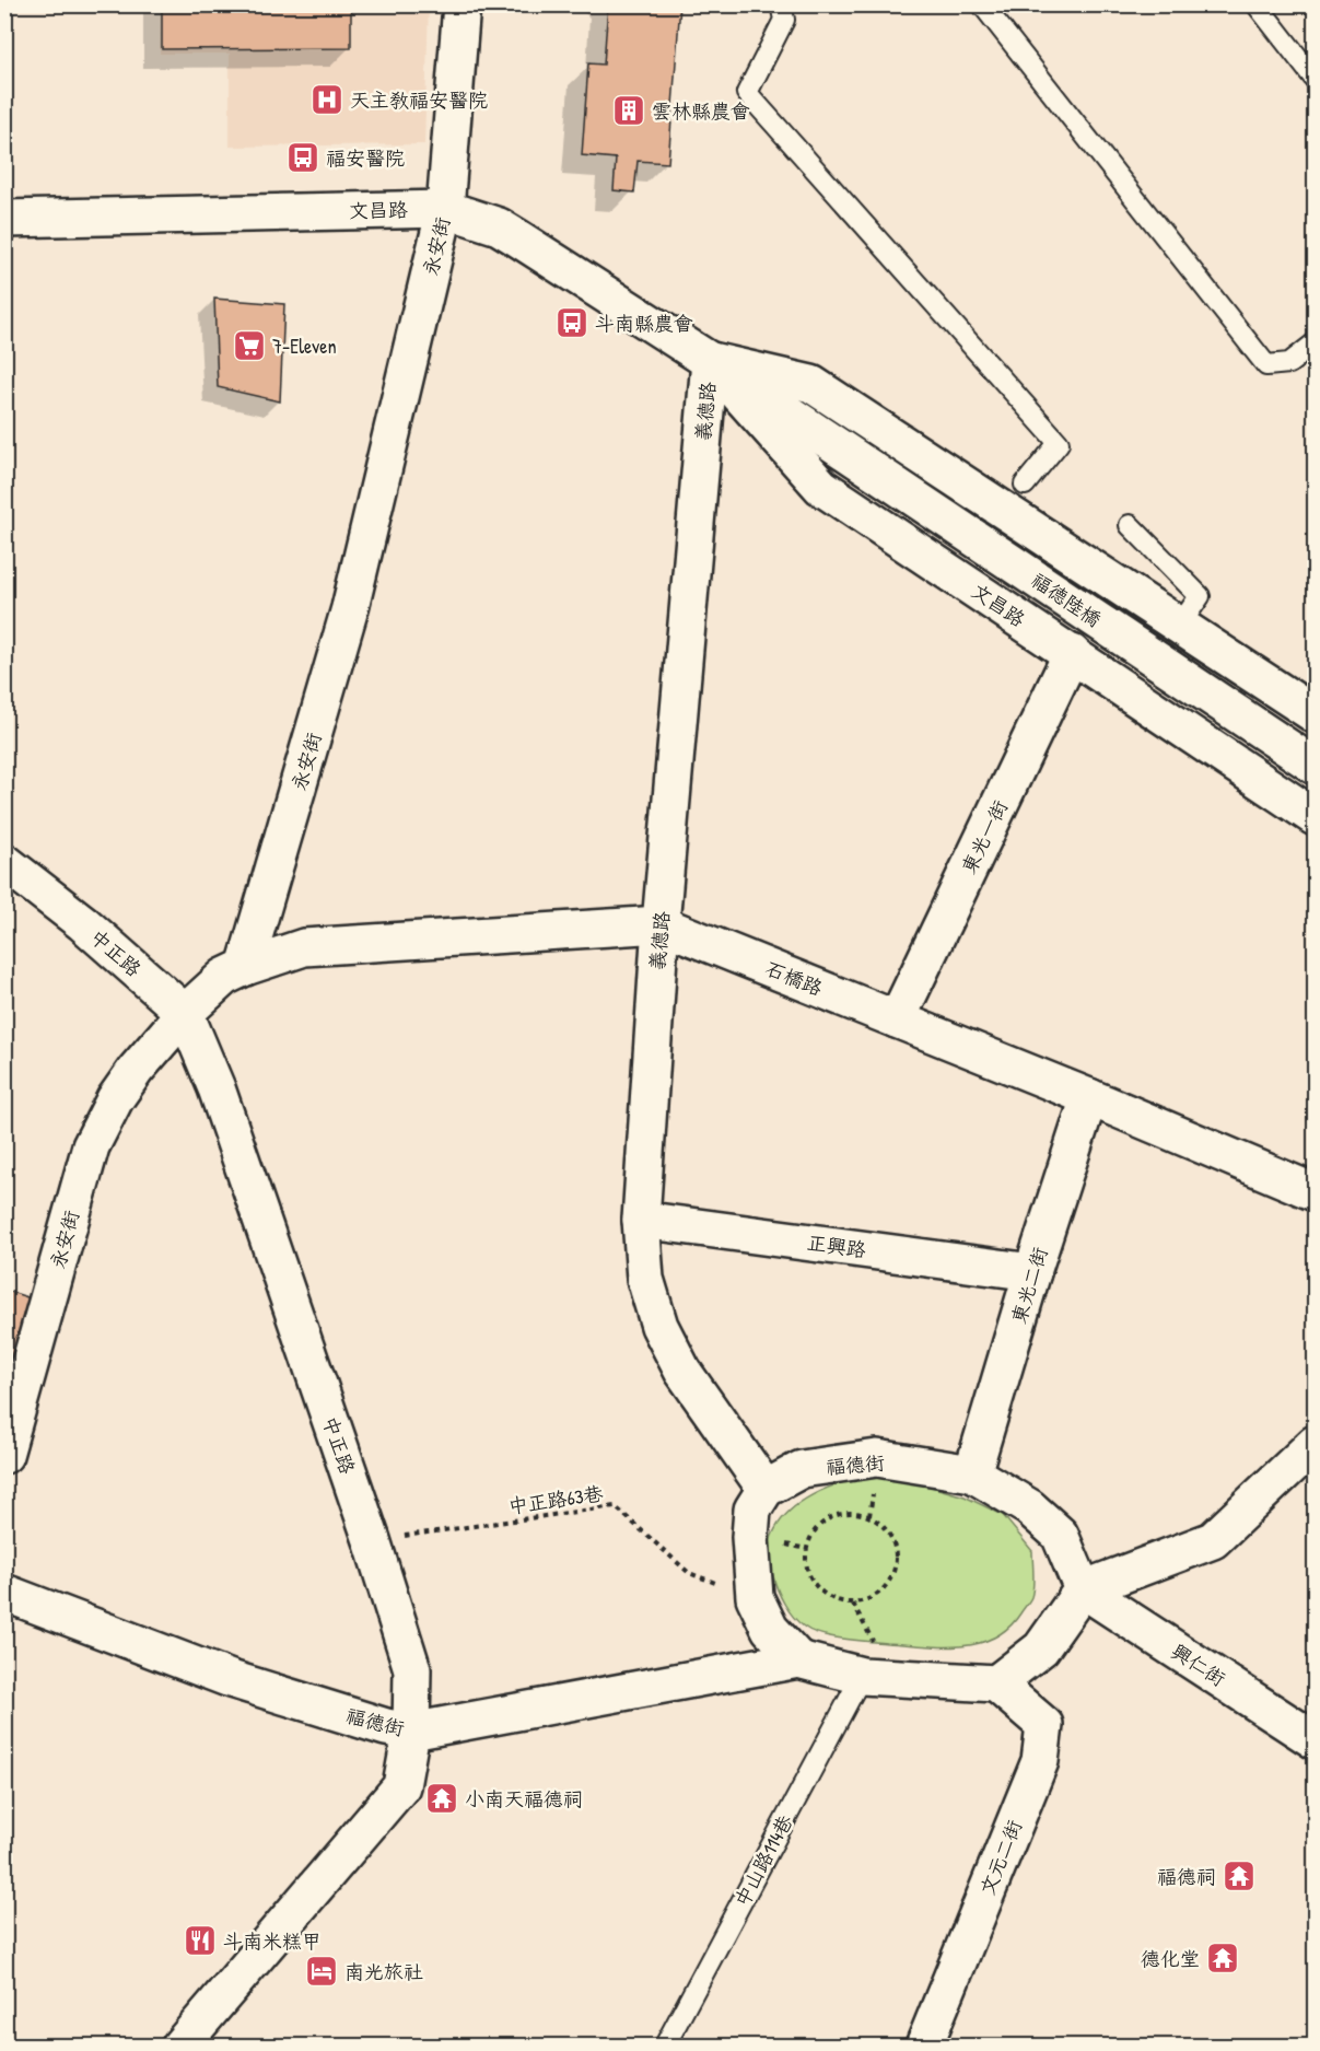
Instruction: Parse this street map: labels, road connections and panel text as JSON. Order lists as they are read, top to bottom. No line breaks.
{"streets":{"street":["文昌路","永安街","義德路","福德陸橋","東光一街","中正路","石橋路","正興路","東光二街","福德街","興仁街","文元二街"],"lane":["中山路114巷"],"path":["中正路63巷"]},"crossings":[["文昌路","永安街"],["文昌路","義德路"],["文昌路","福德陸橋"],["文昌路","東光一街"],["永安街","中正路"],["永安街","石橋路"],["義德路","石橋路"],["義德路","正興路"],["義德路","福德街"],["東光一街","石橋路"],["中正路","福德街"],["中正路","中正路63巷"],["石橋路","東光二街"],["正興路","東光二街"],["東光二街","福德街"],["福德街","興仁街"],["福德街","文元二街"],["福德街","中山路114巷"]],"places":{"hospital":["天主教福安醫院"],"building":["雲林縣農會"],"bus stop":["福安醫院","斗南縣農會"],"supermarket":["7-Eleven"],"temple":["小南天福德祠","福德祠","德化堂"],"restaurant":["斗南米糕甲"],"hotel":["南光旅社"]}}
